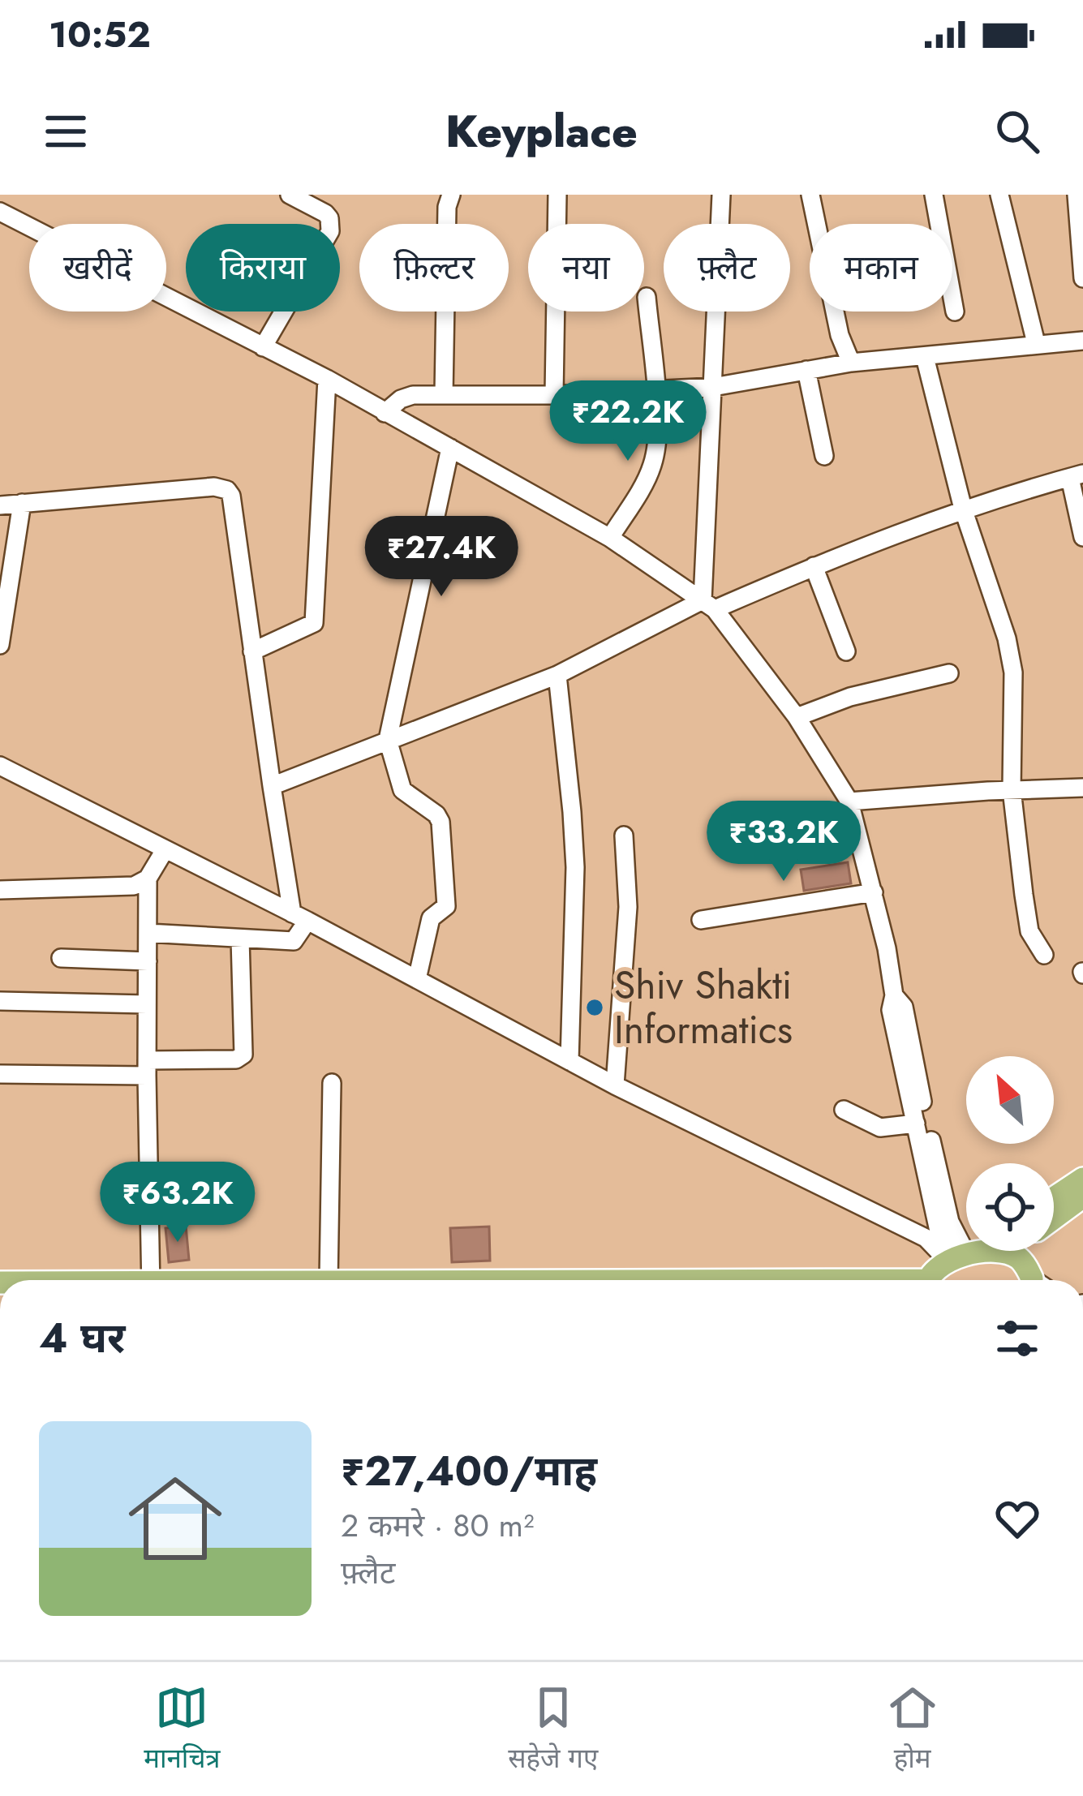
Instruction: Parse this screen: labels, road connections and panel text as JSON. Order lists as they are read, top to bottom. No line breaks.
{"places":["Shiv Shakti Informatics"],"north":"top left","page":{"status":"10:52","header":"Keyplace","chip":["खरीदें","किराया","फ़िल्टर","नया","फ़्लैट","मकान"],"price":["₹22.2K","₹27.4K","₹33.2K","₹63.2K"],"heading":"4 घर","list":[{"name":"₹27,400/माह","note":"2 कमरे · 80 m² · फ़्लैट"}],"tabs":["मानचित्र","सहेजे गए","होम"]}}
